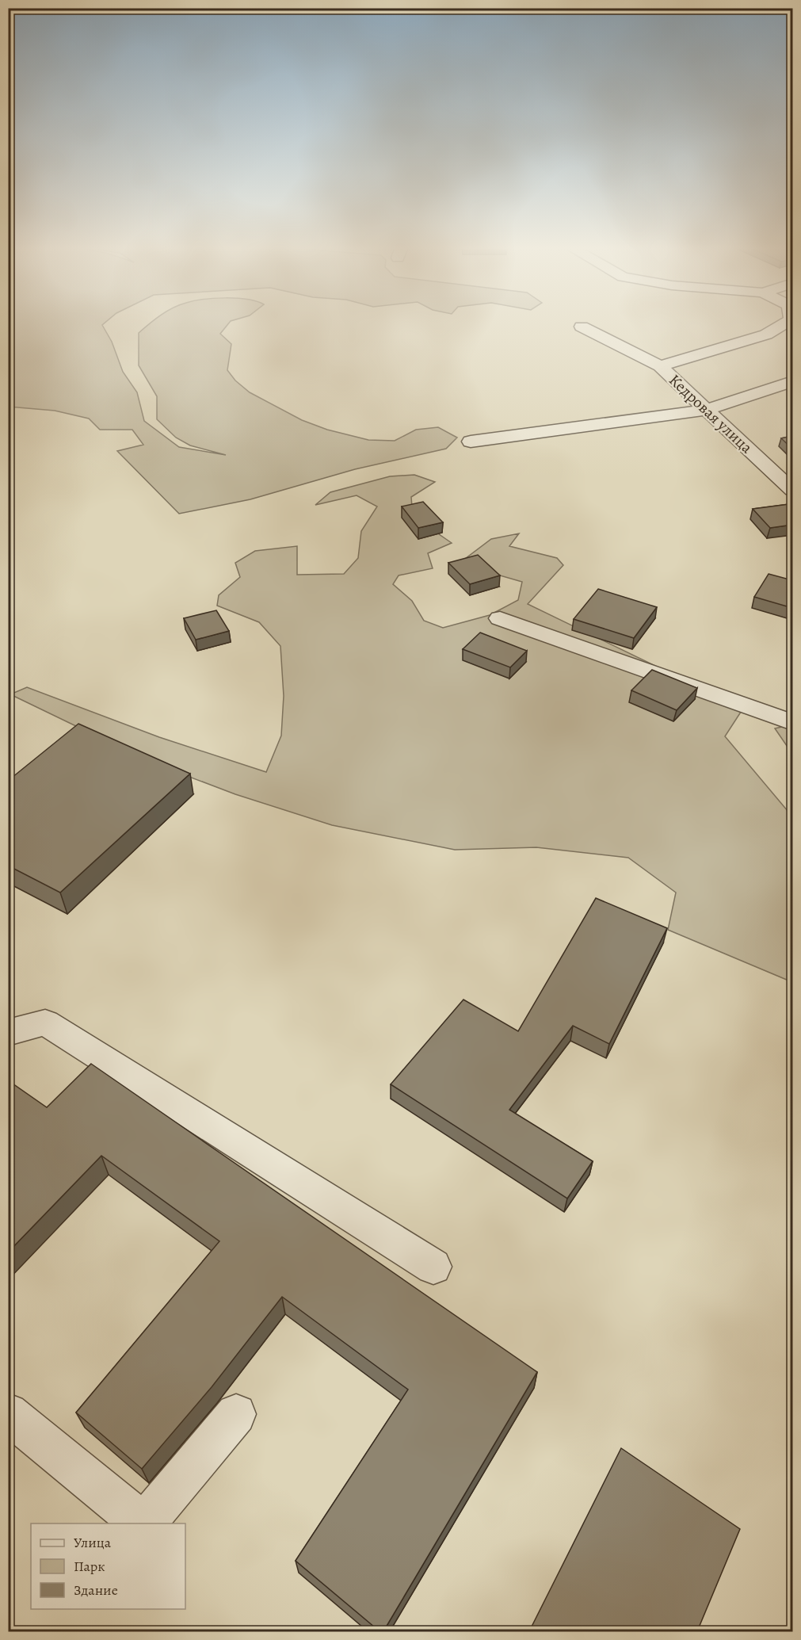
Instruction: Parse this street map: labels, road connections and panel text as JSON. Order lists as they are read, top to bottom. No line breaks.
{"streets":{"street":["Кедровая улица"]},"legend":["Улица","Парк","Здание"]}
